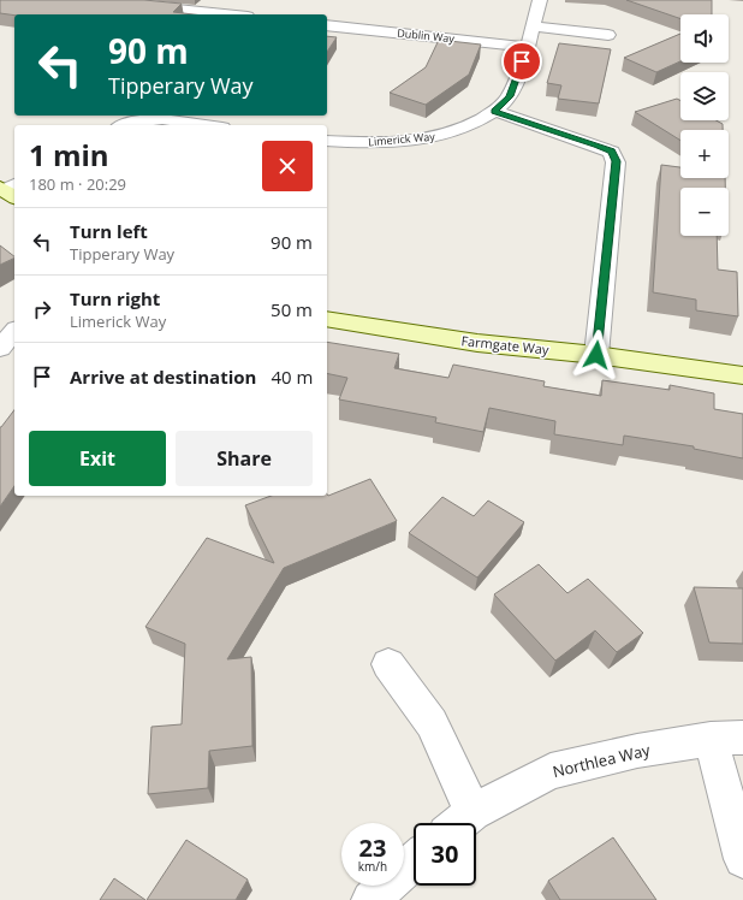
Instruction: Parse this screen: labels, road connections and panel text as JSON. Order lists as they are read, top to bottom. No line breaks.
{"streets":{"street":["Dublin Way","Limerick Way","Farmgate Way","Northlea Way"]},"crossings":[["Dublin Way","Limerick Way"]],"page":{"map_buttons":["+","−"],"turn":["90 m","Tipperary Way"],"heading":["1 min","180 m · 20:29"],"list":[{"name":"Turn left","note":"Tipperary Way","value":"90 m"},{"name":"Turn right","note":"Limerick Way","value":"50 m"},{"name":"Arrive at destination","value":"40 m"}],"buttons":["Exit","Share"],"speed":"23 km/h","limit":"30"}}
